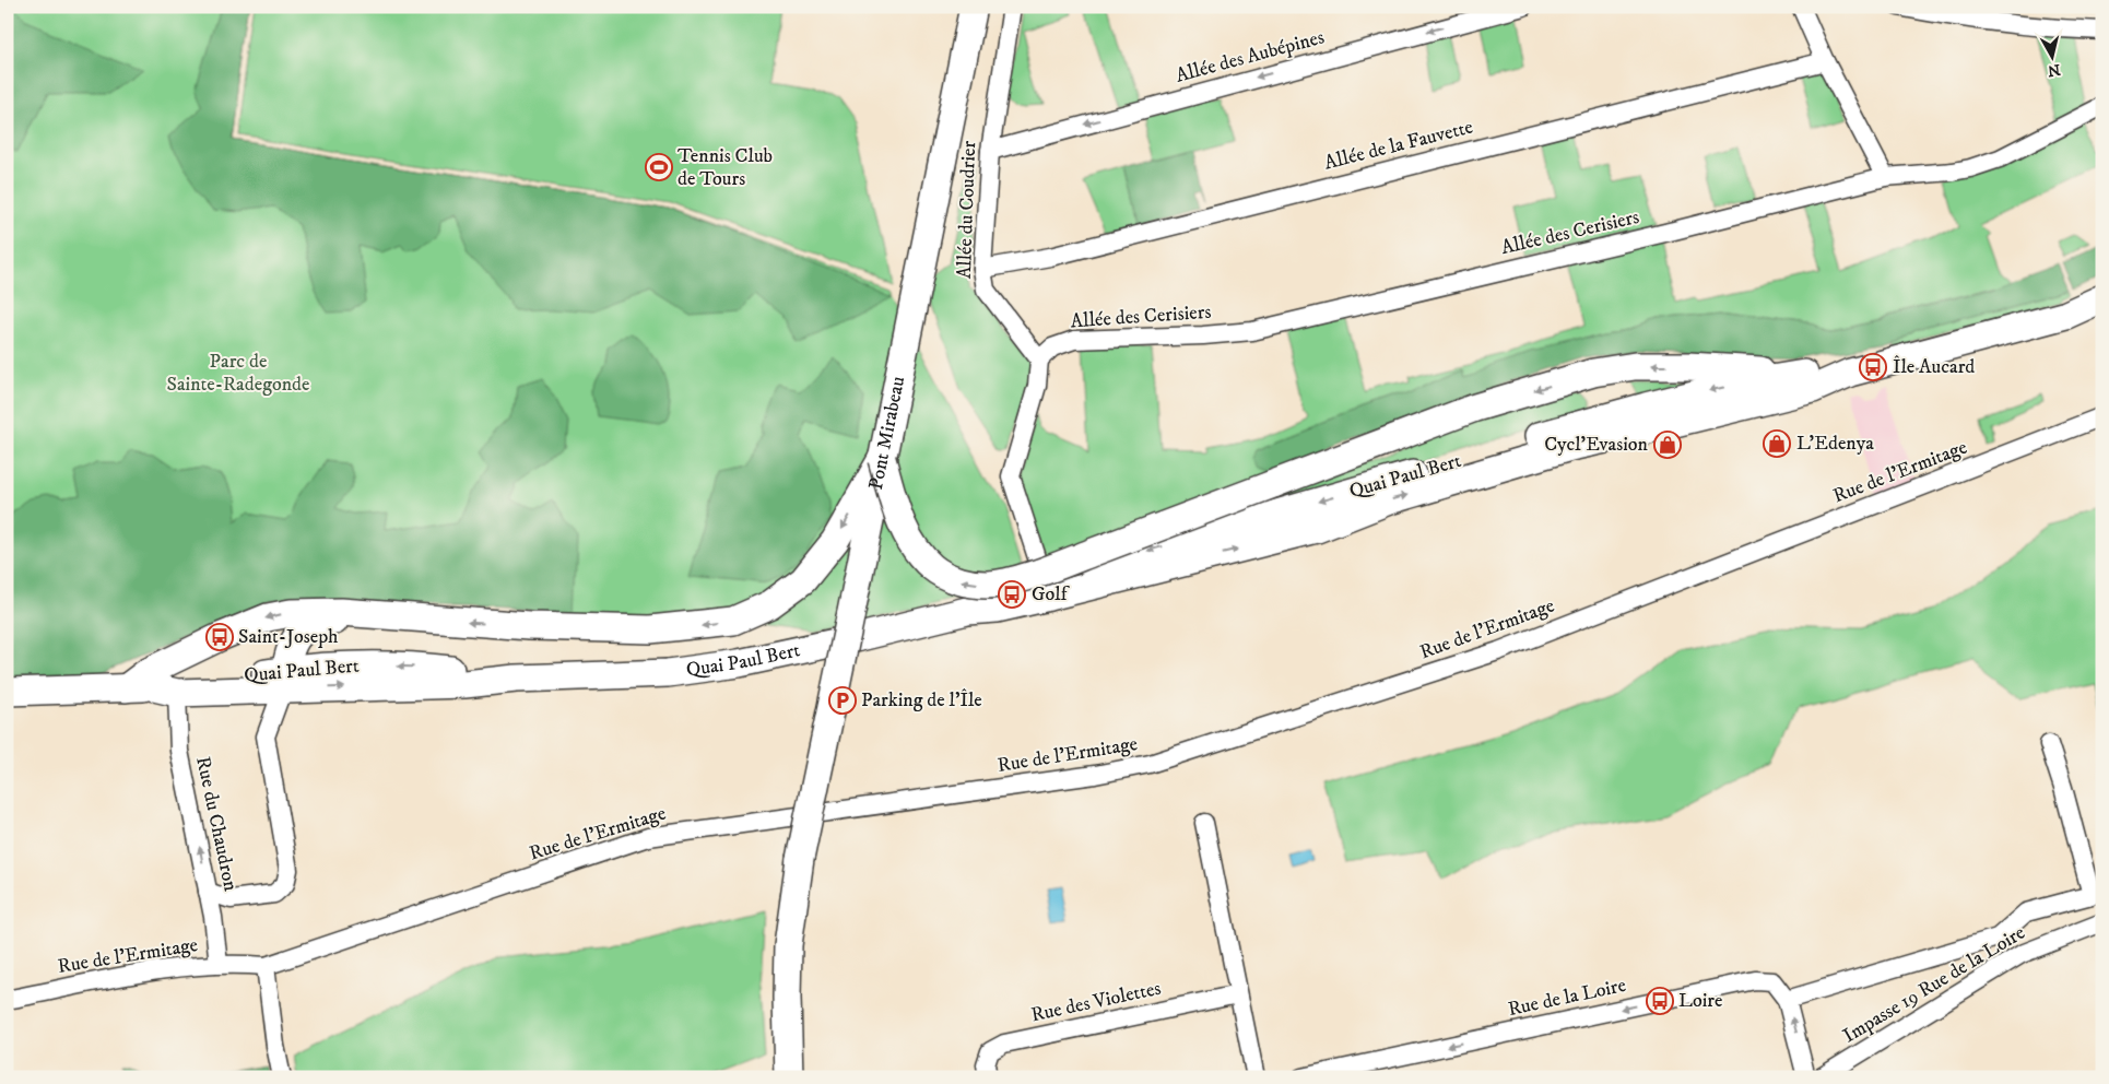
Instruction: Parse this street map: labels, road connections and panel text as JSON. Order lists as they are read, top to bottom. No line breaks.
{"streets":{"main road":["Pont Mirabeau","Quai Paul Bert"],"street":["Allée des Aubépines","Allée de la Fauvette","Allée du Coudrier","Allée des Cerisiers","Rue de l'Ermitage","Rue du Chaudron","Impasse 19 Rue de la Loire","Rue de la Loire","Rue des Violettes"]},"crossings":[["Allée des Aubépines","Allée du Coudrier"],["Allée de la Fauvette","Allée du Coudrier"],["Allée du Coudrier","Allée des Cerisiers"],["Rue de l'Ermitage","Rue du Chaudron"],["Quai Paul Bert","Rue du Chaudron"]],"one_way":["Allée des Aubépines","Rue du Chaudron","Rue de la Loire"],"parks":["Parc de Sainte-Radegonde"],"places":{"sports":["Tennis Club de Tours"],"bus stop":["Île Aucard","Golf","Saint-Joseph","Loire"],"shop":["L'Edenya","Cycl'Evasion"],"parking":["Parking de l'Île"]},"north":"bottom"}
